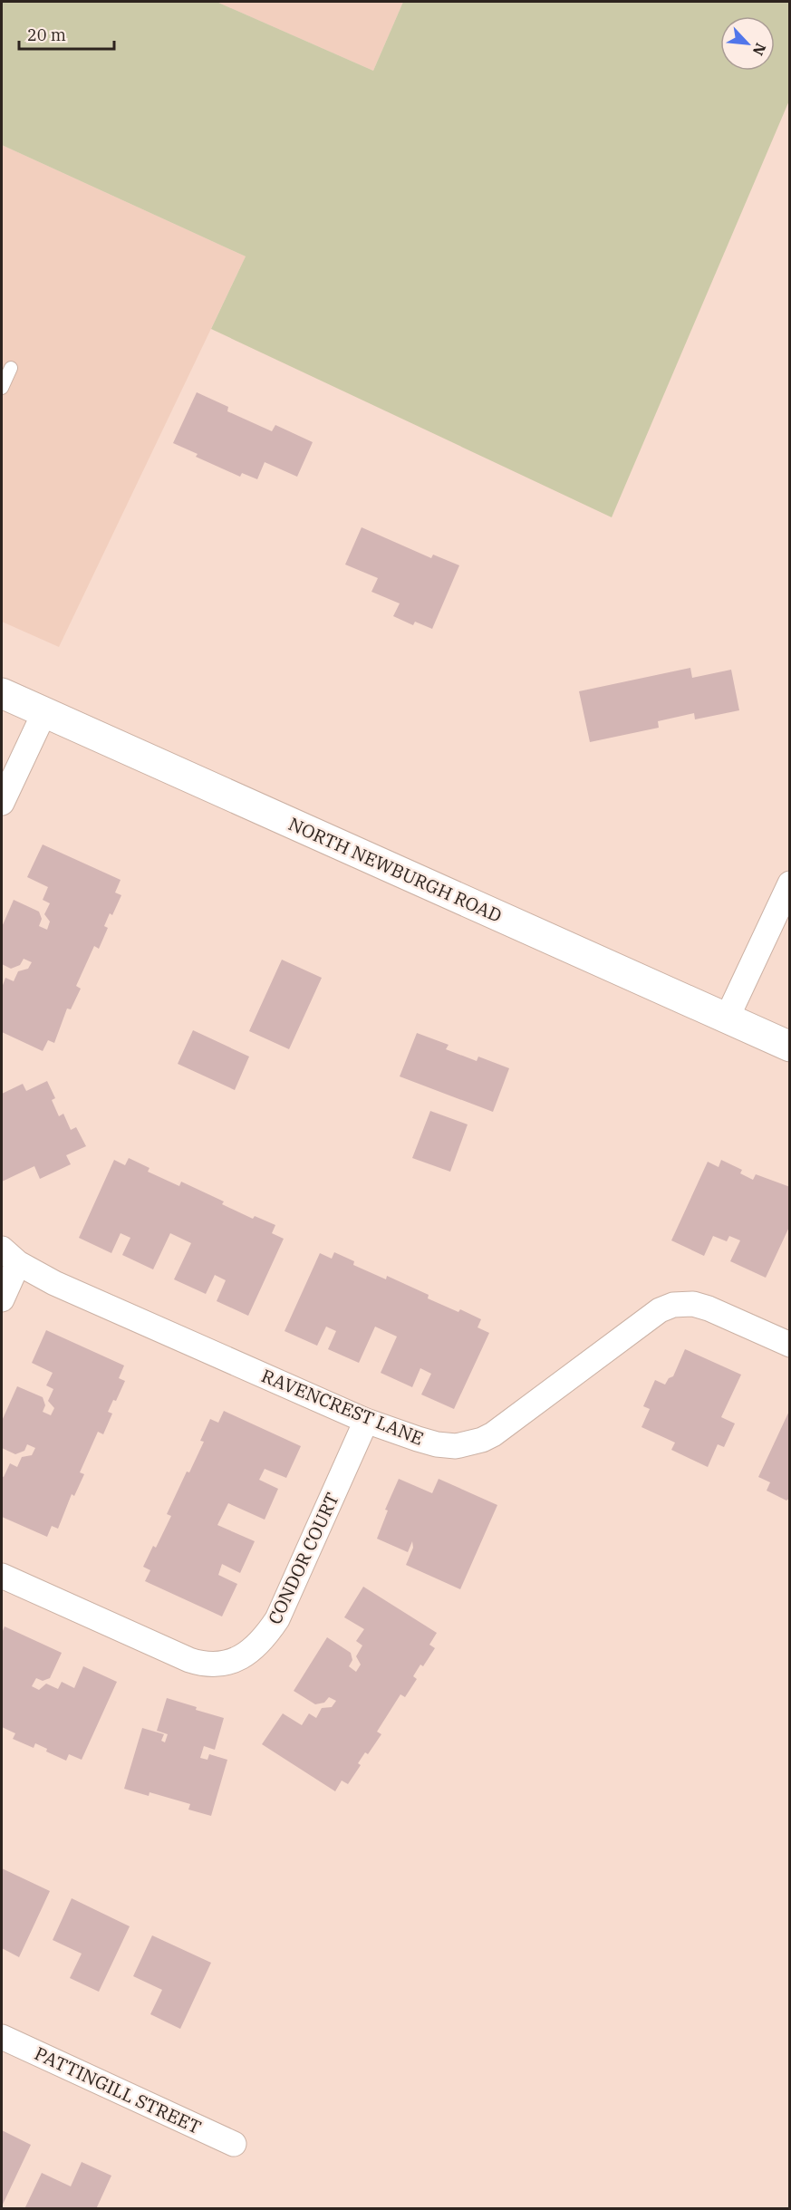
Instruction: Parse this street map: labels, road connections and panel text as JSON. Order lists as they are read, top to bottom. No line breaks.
{"streets":{"main road":["NORTH NEWBURGH ROAD"],"street":["RAVENCREST LANE","CONDOR COURT","PATTINGILL STREET"]},"crossings":[["RAVENCREST LANE","CONDOR COURT"]],"scale_bar":"20 m","north":"bottom right"}
